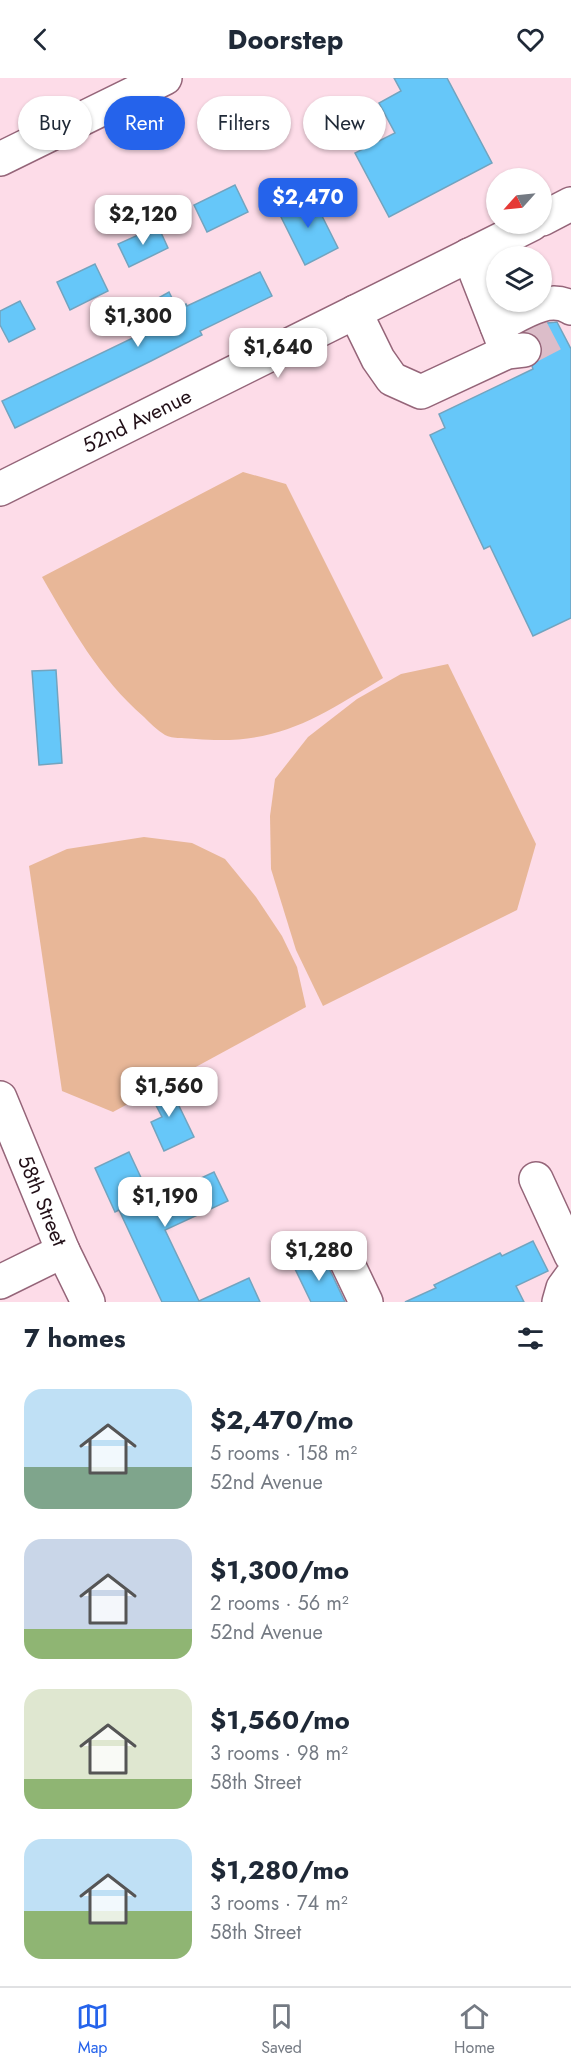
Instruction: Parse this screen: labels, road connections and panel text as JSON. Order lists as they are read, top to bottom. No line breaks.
{"streets":{"street":["52nd Avenue","58th Street"]},"north":"bottom left","page":{"header":"Doorstep","chip":["Buy","Rent","Filters","New"],"price":["$2,470","$2,120","$1,300","$1,640","$1,560","$1,190","$1,280"],"heading":"7 homes","list":[{"name":"$2,470/mo","note":"5 rooms · 158 m² · 52nd Avenue"},{"name":"$1,300/mo","note":"2 rooms · 56 m² · 52nd Avenue"},{"name":"$1,560/mo","note":"3 rooms · 98 m² · 58th Street"},{"name":"$1,280/mo","note":"3 rooms · 74 m² · 58th Street"}],"tabs":["Map","Saved","Home"]}}
